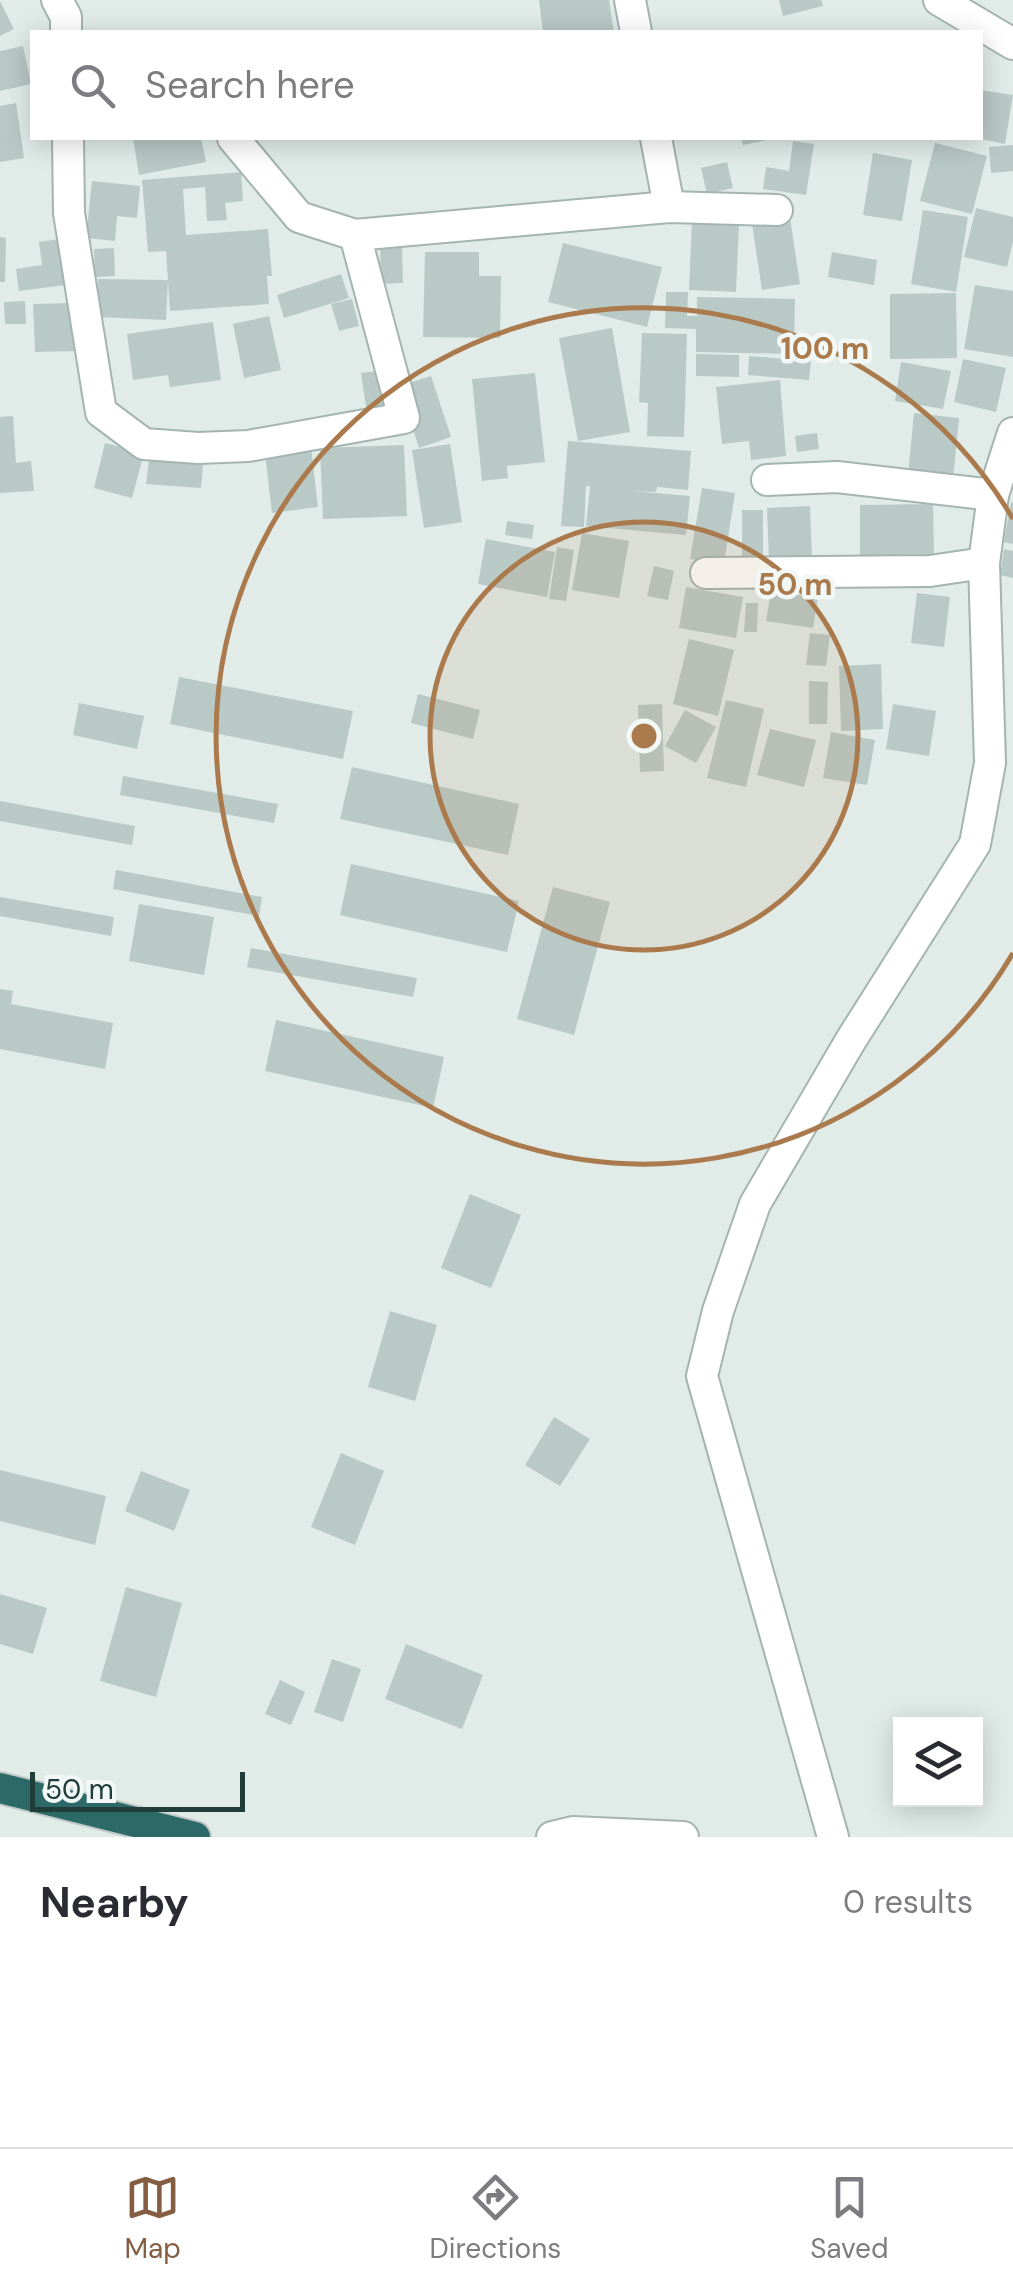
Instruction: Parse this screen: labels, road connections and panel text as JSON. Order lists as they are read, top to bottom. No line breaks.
{"scale_bar":"50 m","page":{"search":"Search here","scale":"50 m","heading":["Nearby","0 results"],"nav":["Map","Directions","Saved"]},"rings":["100 m","50 m"]}
